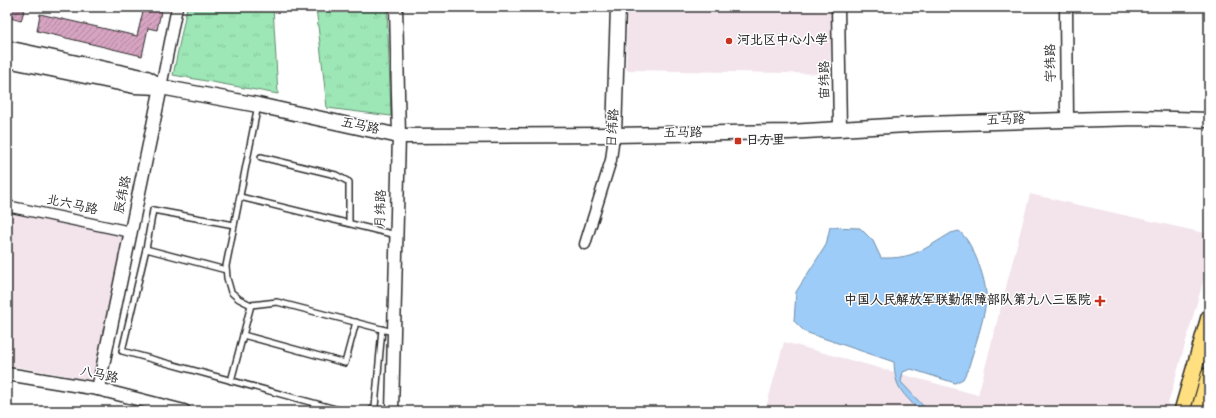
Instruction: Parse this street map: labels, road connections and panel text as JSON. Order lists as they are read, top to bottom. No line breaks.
{"streets":{"main road":["五马路","日纬路"],"street":["宇纬路","宙纬路","辰纬路","北六马路","月纬路","八马路"]},"crossings":[["宇纬路","五马路"],["宙纬路","五马路"],["五马路","日纬路"],["五马路","辰纬路"],["五马路","月纬路"],["辰纬路","北六马路"],["辰纬路","八马路"]],"places":{"other":["河北区中心小学"],"transit":["日方里"],"health":["中国人民解放军联勤保障部队第九八三医院"]}}
